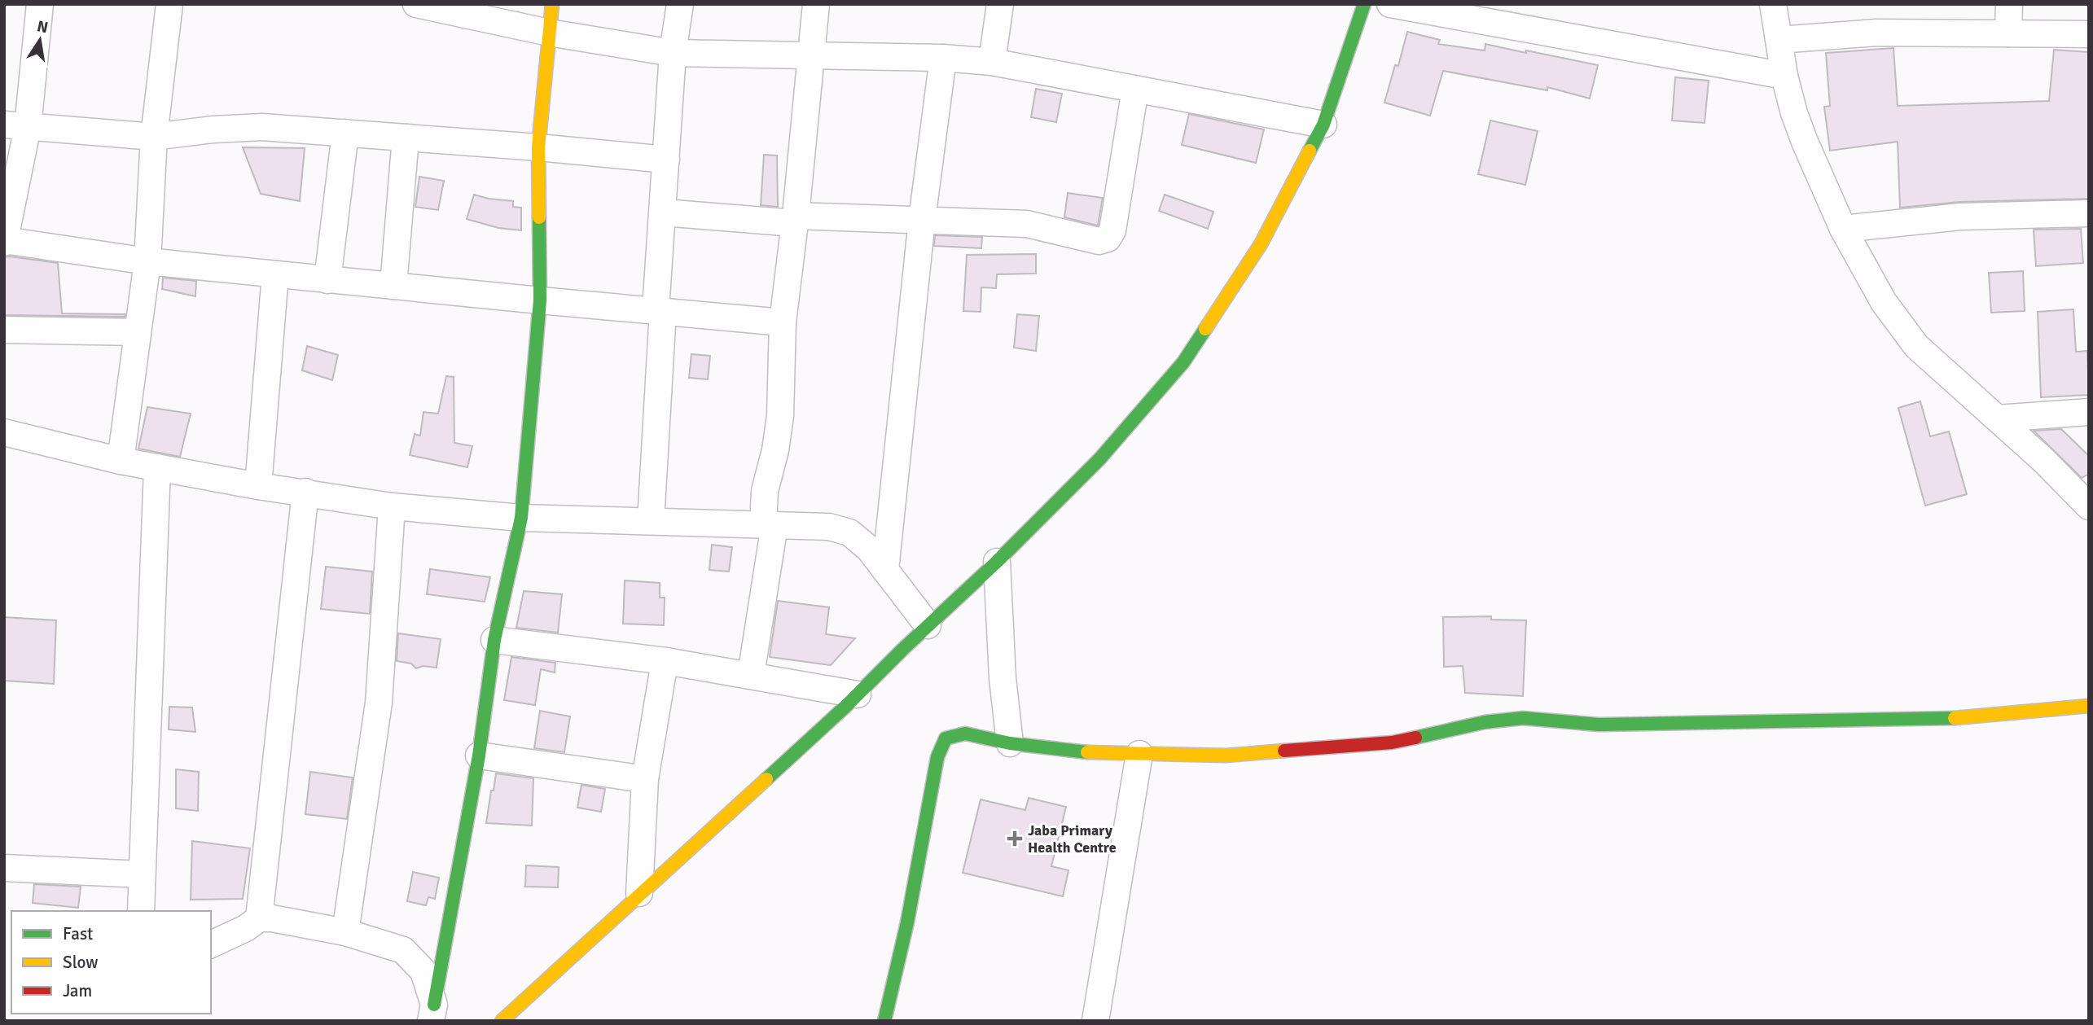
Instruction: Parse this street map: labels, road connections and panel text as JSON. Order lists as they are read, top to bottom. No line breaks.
{"places":{"health":["Jaba Primary Health Centre"]},"legend":["Fast","Slow","Jam"],"north":"top"}
